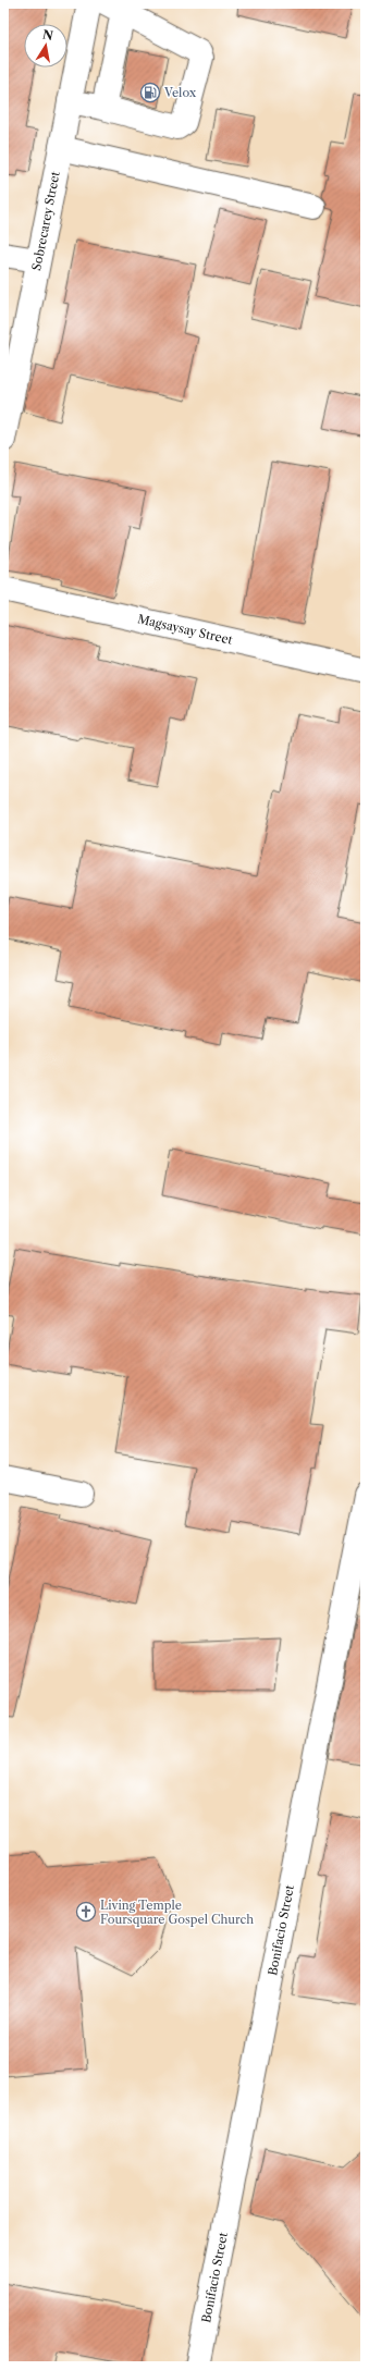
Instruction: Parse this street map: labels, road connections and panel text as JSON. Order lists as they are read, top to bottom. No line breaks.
{"streets":{"street":["Sobrecarey Street","Magsaysay Street","Bonifacio Street"]},"places":{"fuel station":["Velox"],"church":["Living Temple Foursquare Gospel Church"]},"north":"top"}
